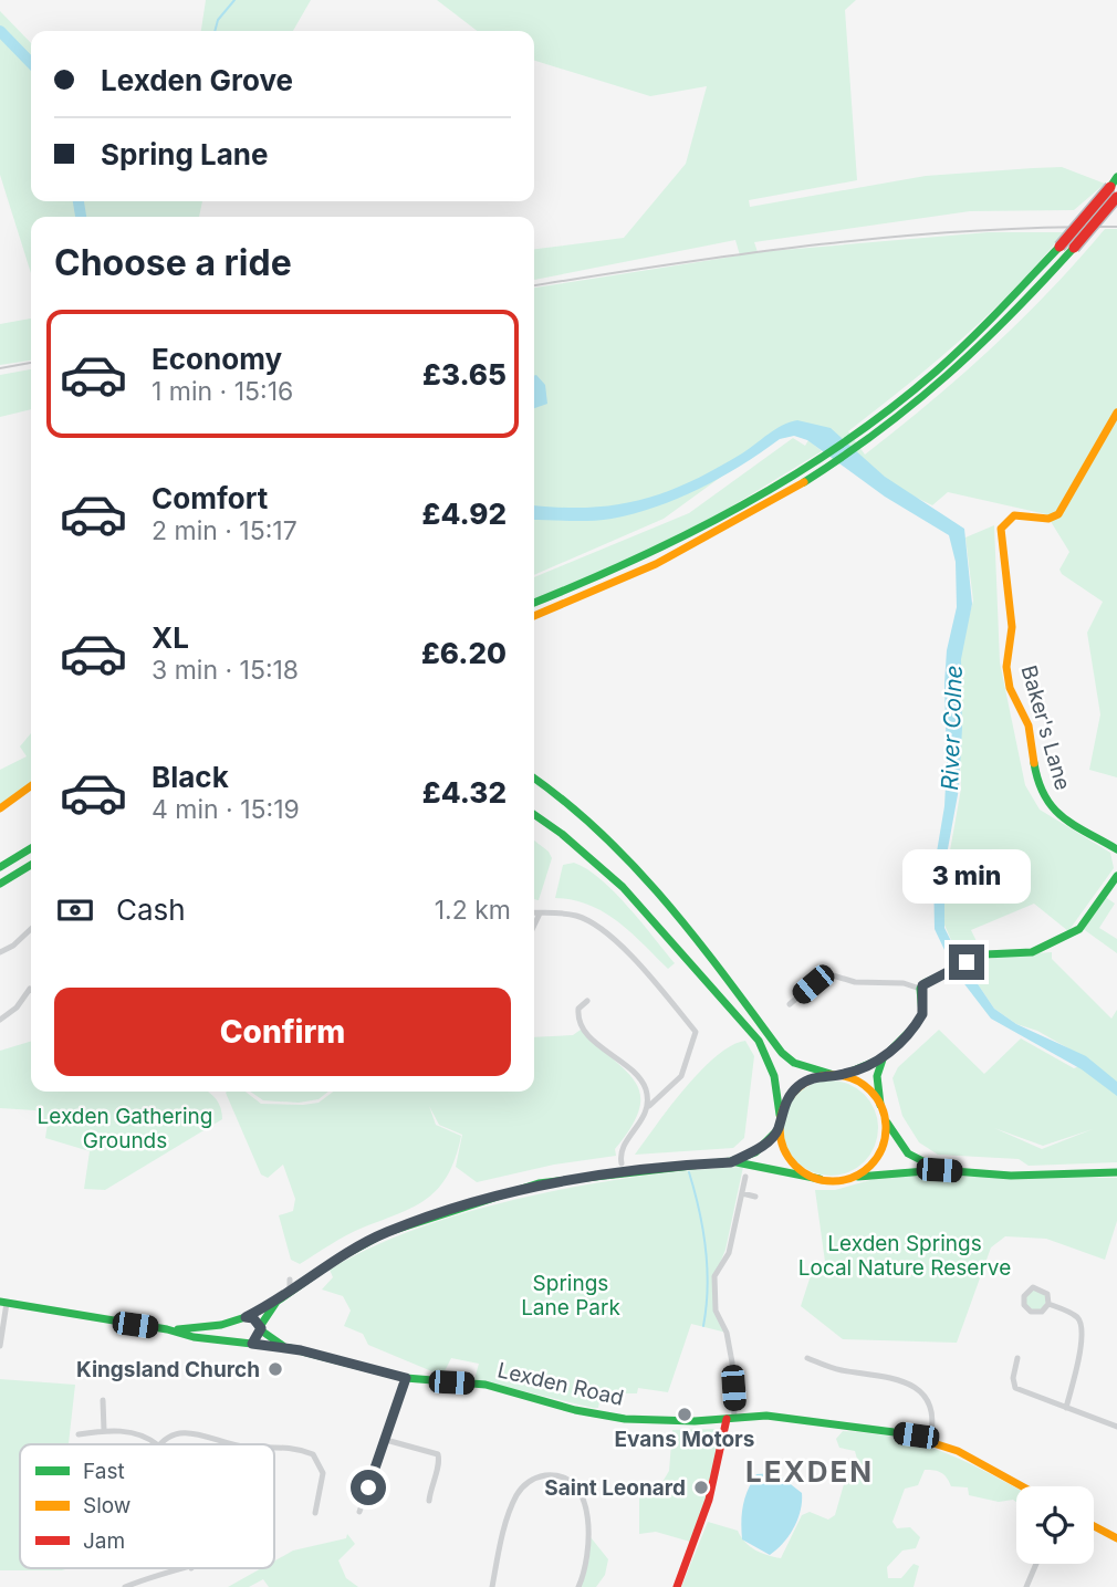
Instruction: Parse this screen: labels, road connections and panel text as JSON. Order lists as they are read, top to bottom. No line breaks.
{"streets":{"main road":["Baker's Lane","Lexden Road"]},"districts":["LEXDEN"],"water":["River Colne"],"parks":["Lexden Gathering Grounds","Lexden Springs Local Nature Reserve","Springs Lane Park"],"places":["Kingsland Church","Evans Motors","Saint Leonard"],"legend":["Fast","Slow","Jam"],"page":{"banner":["Lexden Grove","Spring Lane"],"heading":"Choose a ride","list":[{"name":"Economy","note":"1 min · 15:16","value":"£3.65"},{"name":"Comfort","note":"2 min · 15:17","value":"£4.92"},{"name":"XL","note":"3 min · 15:18","value":"£6.20"},{"name":"Black","note":"4 min · 15:19","value":"£4.32"}],"bubble":"3 min","pay":["Cash","1.2 km"],"buttons":"Confirm"}}
